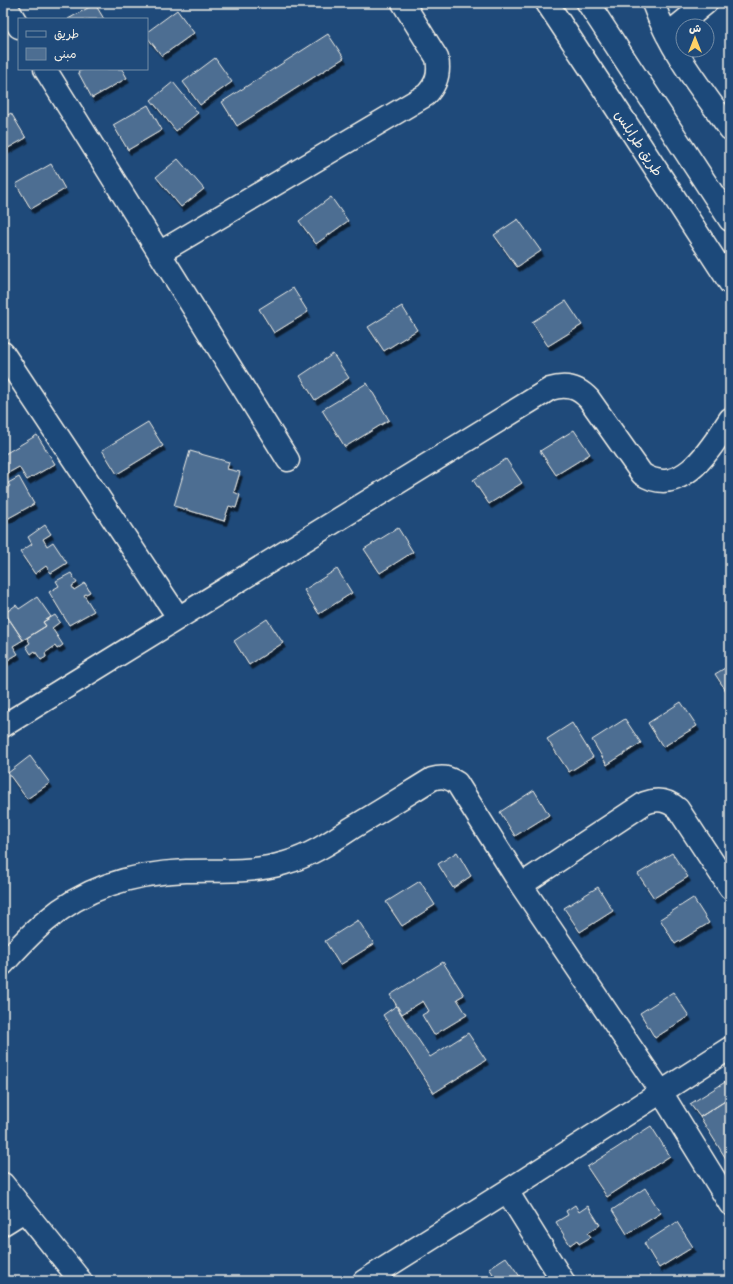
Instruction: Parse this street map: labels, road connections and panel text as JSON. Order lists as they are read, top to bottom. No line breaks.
{"streets":{"main road":["طريق طرابلس"]},"legend":["طريق","مبنى"],"north":"top"}
